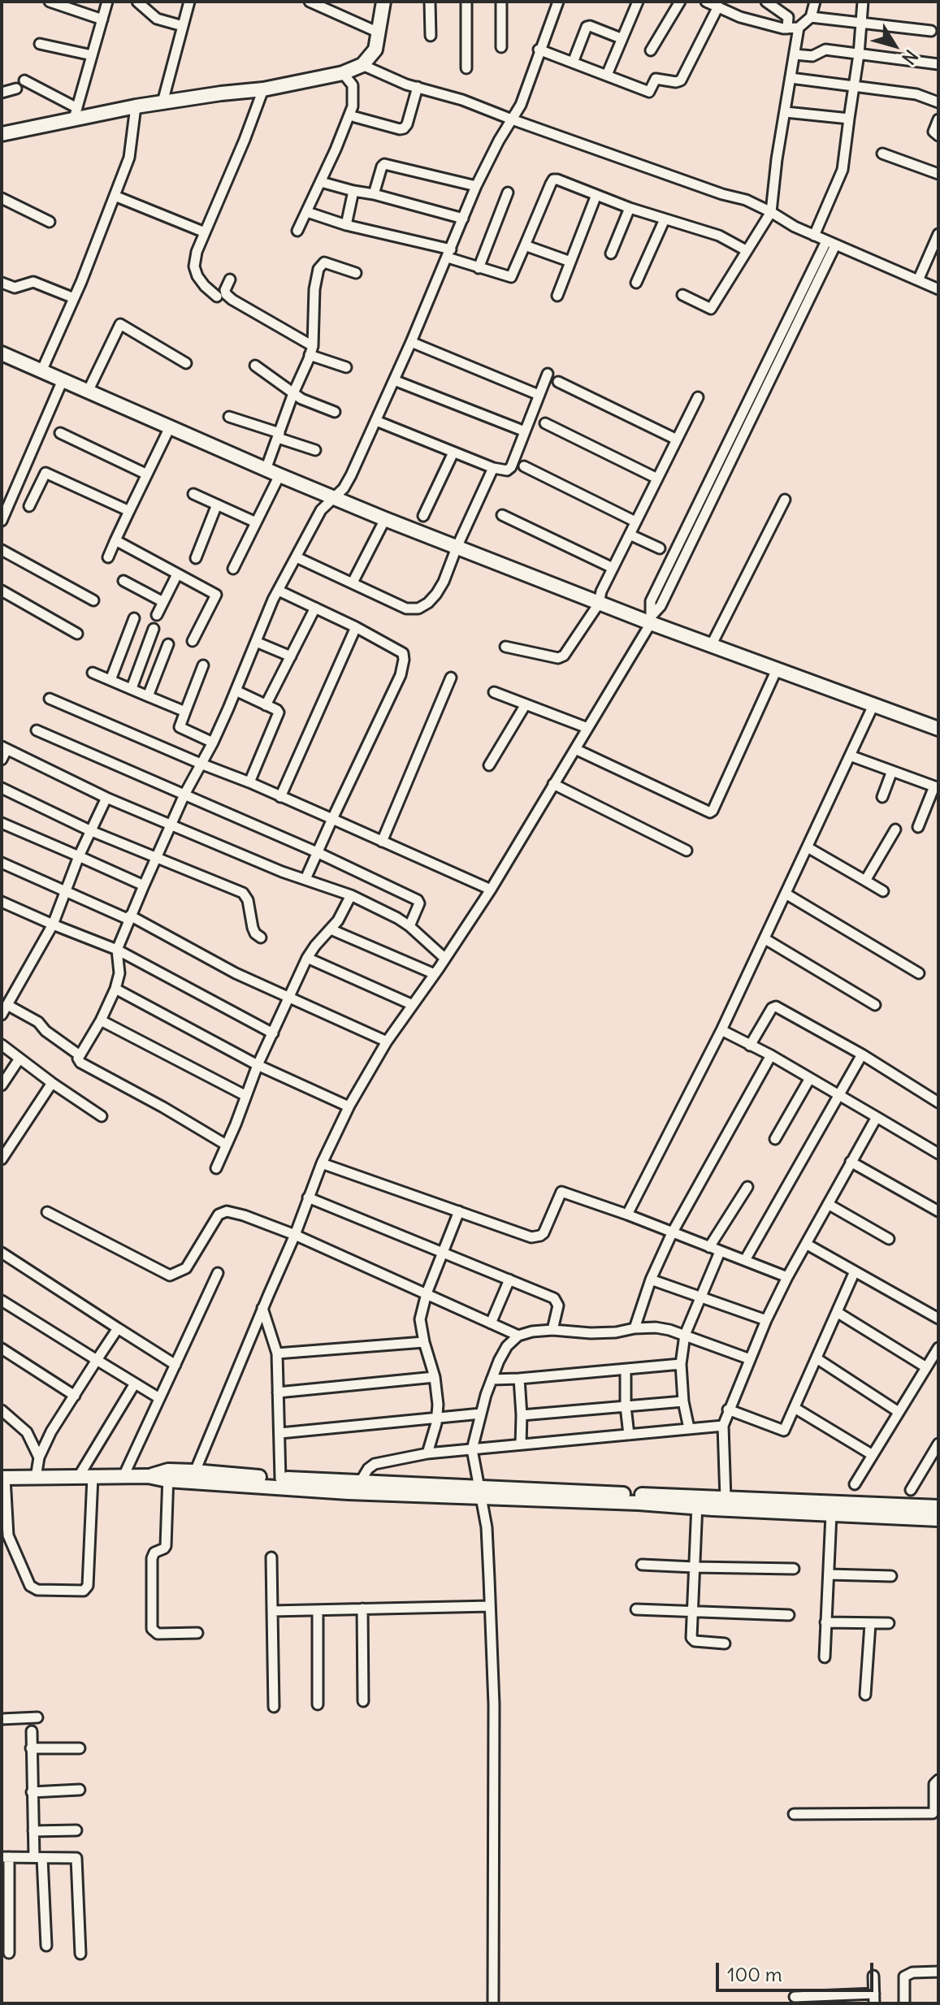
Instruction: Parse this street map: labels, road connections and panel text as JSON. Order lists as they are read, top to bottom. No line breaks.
{"scale_bar":"100 m","north":"bottom right"}
